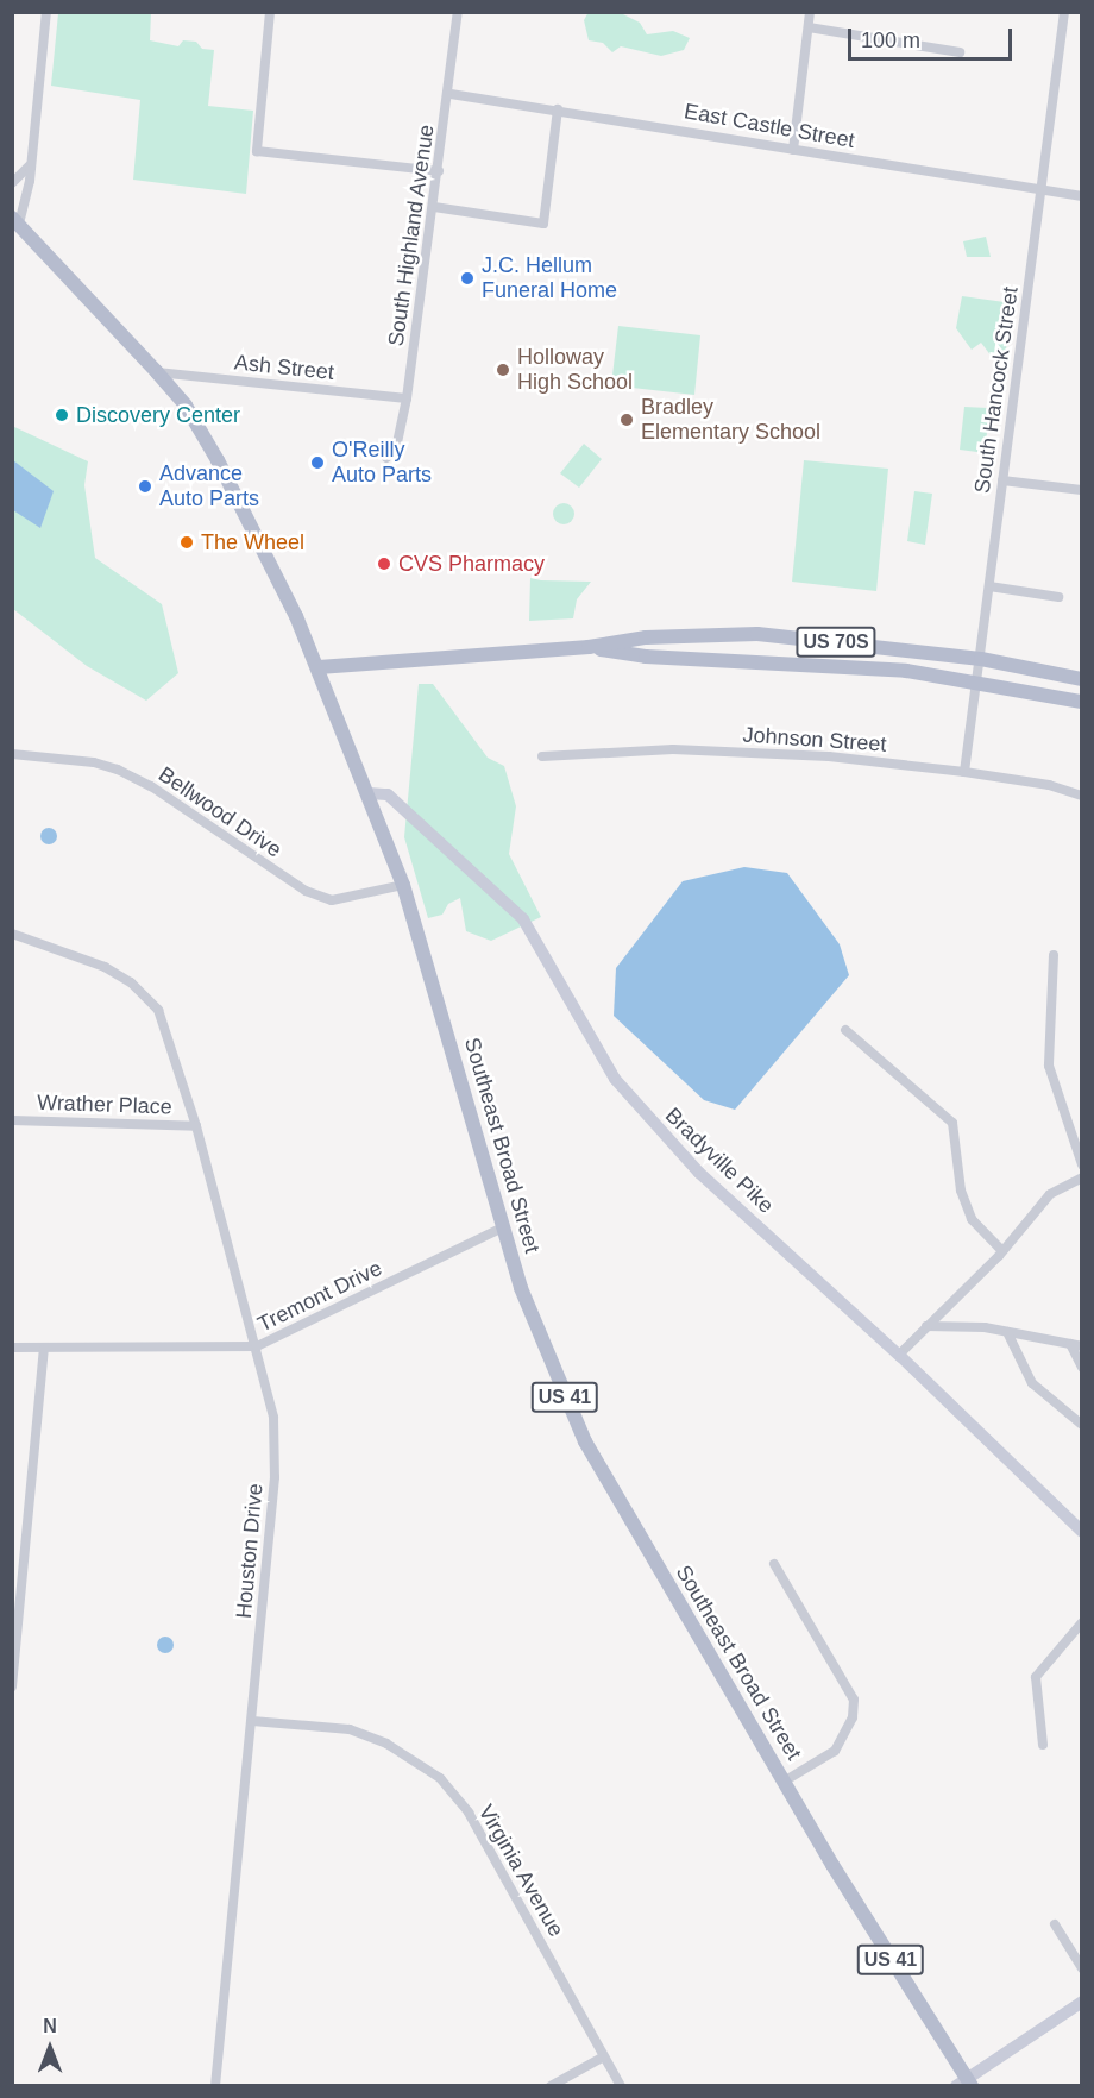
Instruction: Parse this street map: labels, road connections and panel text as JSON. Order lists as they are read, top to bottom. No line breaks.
{"streets":{"main road":["US 70S","Southeast Broad Street","Bradyville Pike","US 41"],"street":["East Castle Street","South Highland Avenue","Ash Street","South Hancock Street","Johnson Street","Bellwood Drive","Wrather Place","Tremont Drive","Houston Drive","Virginia Avenue"]},"crossings":[["East Castle Street","South Highland Avenue"],["East Castle Street","South Hancock Street"],["South Highland Avenue","Ash Street"],["Ash Street","Southeast Broad Street"],["South Hancock Street","US 70S"],["South Hancock Street","Johnson Street"],["US 70S","Southeast Broad Street"],["Bellwood Drive","Southeast Broad Street"],["Wrather Place","Houston Drive"],["Southeast Broad Street","Bradyville Pike"],["Southeast Broad Street","Tremont Drive"],["Tremont Drive","Houston Drive"],["Houston Drive","Virginia Avenue"]],"places":["J.C. Hellum Funeral Home","Holloway High School","Discovery Center","Bradley Elementary School","O'Reilly Auto Parts","Advance Auto Parts","The Wheel","CVS Pharmacy"],"scale_bar":"100 m","north":"top"}
